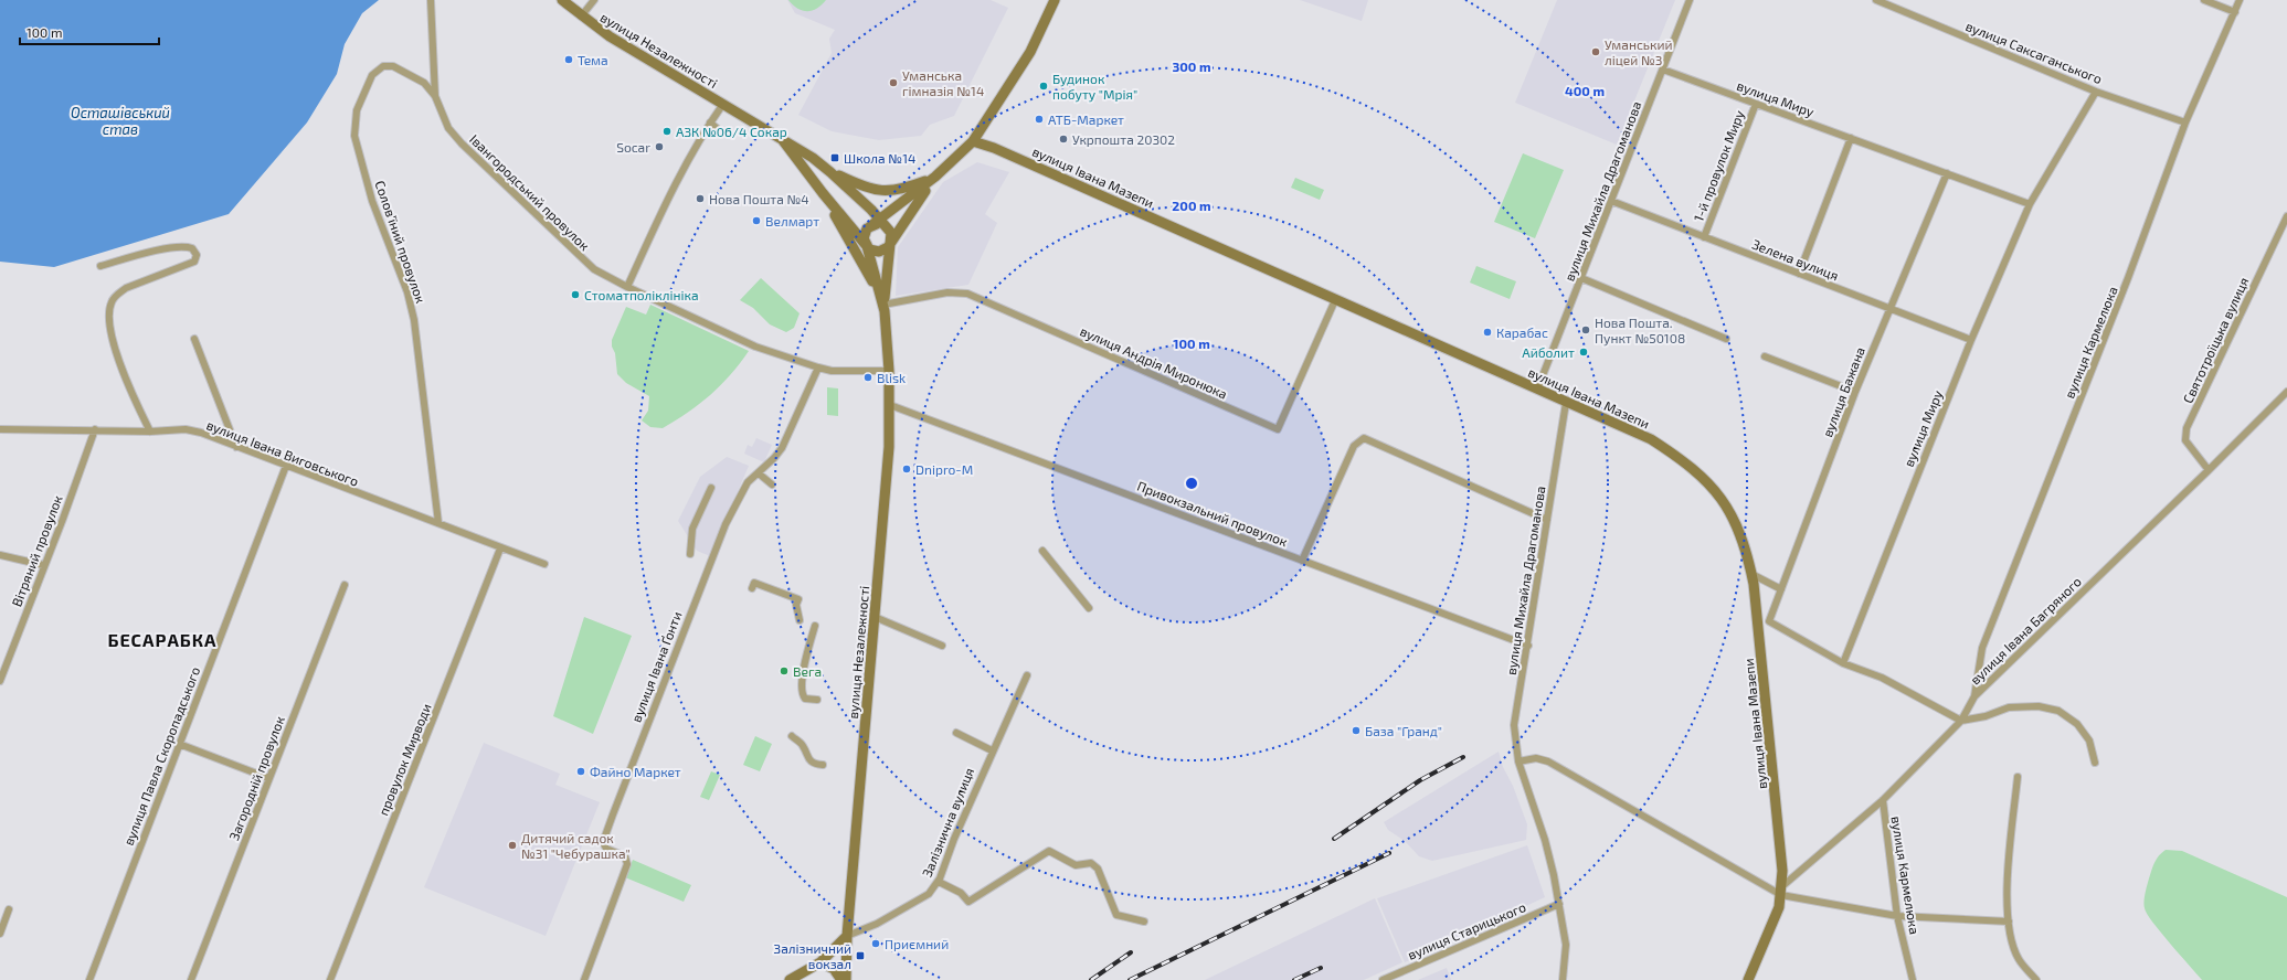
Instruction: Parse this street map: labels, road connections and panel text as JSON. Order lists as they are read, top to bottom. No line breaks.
{"streets":{"main road":["вулиця Незалежності","вулиця Івана Мазепи","Залізнична вулиця"],"street":["вулиця Саксаганського","вулиця Миру","1-й провулок Миру","вулиця Михайла Драгоманова","Івангородський провулок","Соловʼїний провулок","Зелена вулиця","Святотроїцька вулиця","вулиця Кармелюка","вулиця Андрія Миронюка","вулиця Бажана","вулиця Івана Виговського","Привокзальний провулок","Вітряний провулок","вулиця Івана Багряного","вулиця Івана Ґонти","вулиця Павла Скоропадського","провулок Мирводи","Загородній провулок","вулиця Старицького"]},"crossings":[["вулиця Незалежності","Івангородський провулок"],["вулиця Незалежності","вулиця Андрія Миронюка"],["вулиця Незалежності","Привокзальний провулок"],["вулиця Незалежності","Залізнична вулиця"],["вулиця Саксаганського","вулиця Миру"],["вулиця Саксаганського","вулиця Кармелюка"],["вулиця Миру","1-й провулок Миру"],["вулиця Миру","вулиця Михайла Драгоманова"],["вулиця Миру","Зелена вулиця"],["вулиця Миру","вулиця Бажана"],["1-й провулок Миру","Зелена вулиця"],["вулиця Івана Мазепи","вулиця Михайла Драгоманова"],["вулиця Івана Мазепи","вулиця Андрія Миронюка"],["вулиця Івана Мазепи","вулиця Івана Багряного"],["вулиця Михайла Драгоманова","Зелена вулиця"],["вулиця Михайла Драгоманова","Привокзальний провулок"],["вулиця Михайла Драгоманова","вулиця Старицького"],["Івангородський провулок","Соловʼїний провулок"],["Соловʼїний провулок","вулиця Івана Виговського"],["Зелена вулиця","вулиця Бажана"],["Святотроїцька вулиця","вулиця Івана Багряного"],["вулиця Кармелюка","вулиця Івана Багряного"],["вулиця Івана Виговського","Вітряний провулок"],["вулиця Івана Виговського","вулиця Павла Скоропадського"],["вулиця Івана Виговського","провулок Мирводи"]],"districts":["БЕСАРАБКА"],"water":["Осташівський став"],"places":{"other":["Уманський ліцей №3","Тема","Уманська гімназія №14","Будинок побуту \"Мрія\"","АТБ-Маркет","АЗК №06/4 Сокар","Укрпошта 20302","Socar","Нова Пошта №4","Велмарт","Стоматполіклініка","Нова Пошта. Пункт №50108","Карабас","Айболит","Blisk","Dnipro-M","Вега","База \"Гранд\"","Файно Маркет","Дитячий садок №31 \"Чебурашка\"","Приємний"],"transit":["Школа №14","Залізничний вокзал"]},"scale_bar":"100 m","rings":["300 m","400 m","200 m","100 m"]}
